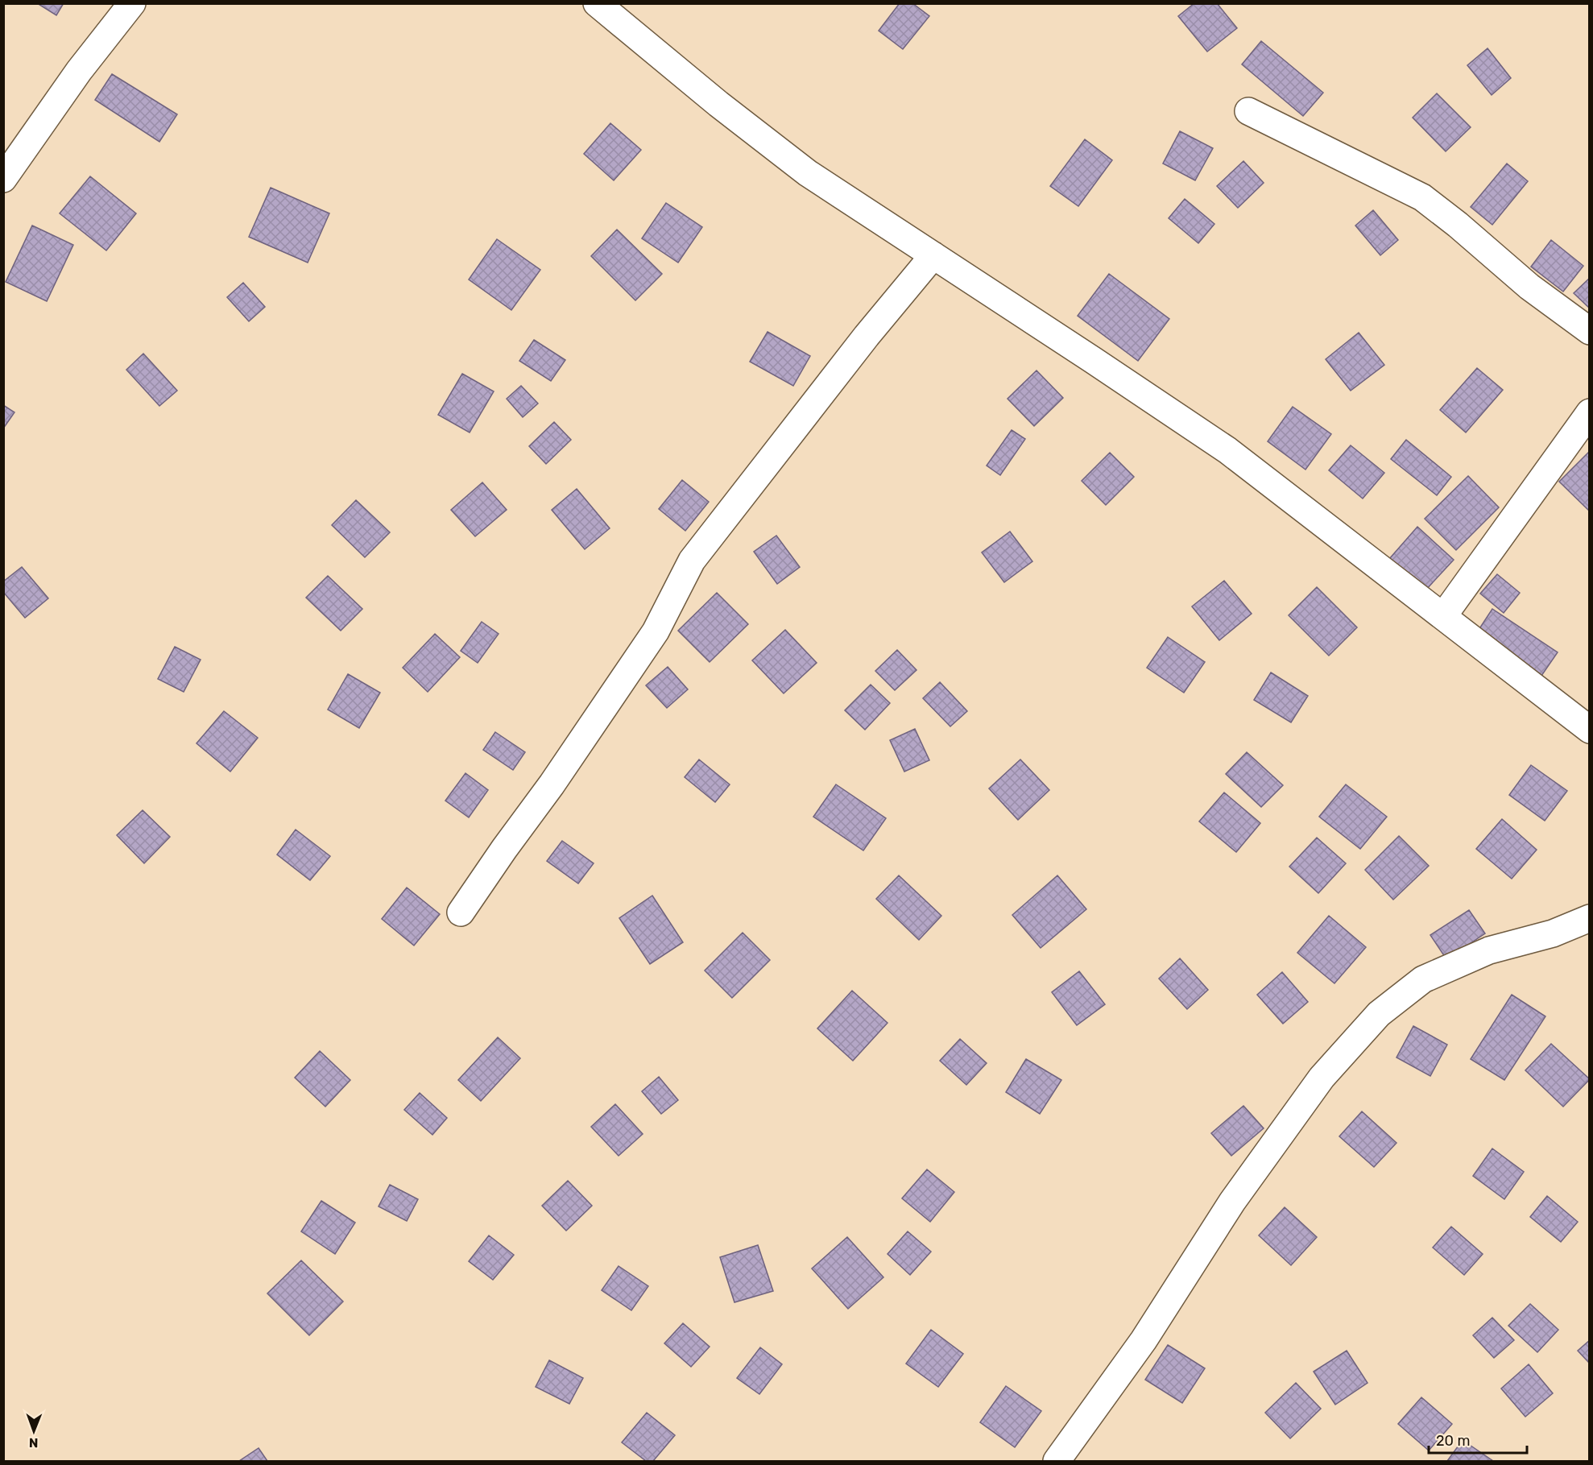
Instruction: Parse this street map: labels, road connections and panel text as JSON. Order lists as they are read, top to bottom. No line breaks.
{"scale_bar":"20 m","north":"bottom"}
